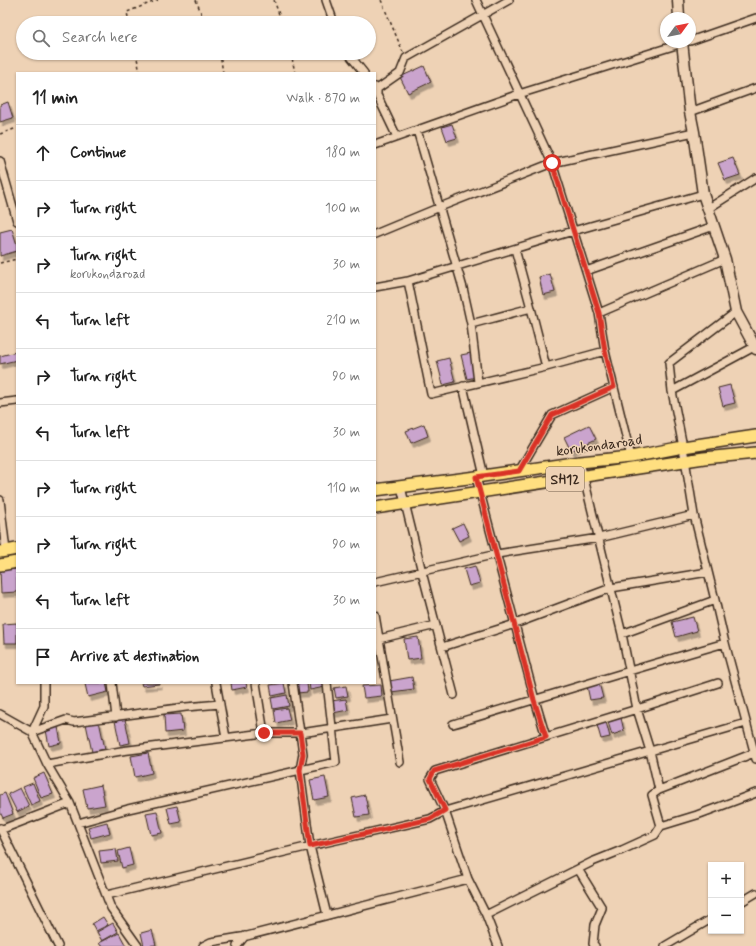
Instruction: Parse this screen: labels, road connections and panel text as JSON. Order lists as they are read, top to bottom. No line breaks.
{"streets":{"main road":["korukondaroad","SH12"]},"north":"top right","page":{"search":"Search here","heading":["11 min","Walk · 870 m"],"list":[["Continue","180 m"],["Turn right","100 m"],["Turn right","korukondaroad","30 m"],["Turn left","210 m"],["Turn right","90 m"],["Turn left","30 m"],["Turn right","110 m"],["Turn right","90 m"],["Turn left","30 m"],"Arrive at destination"],"map_buttons":["+","−"]}}
